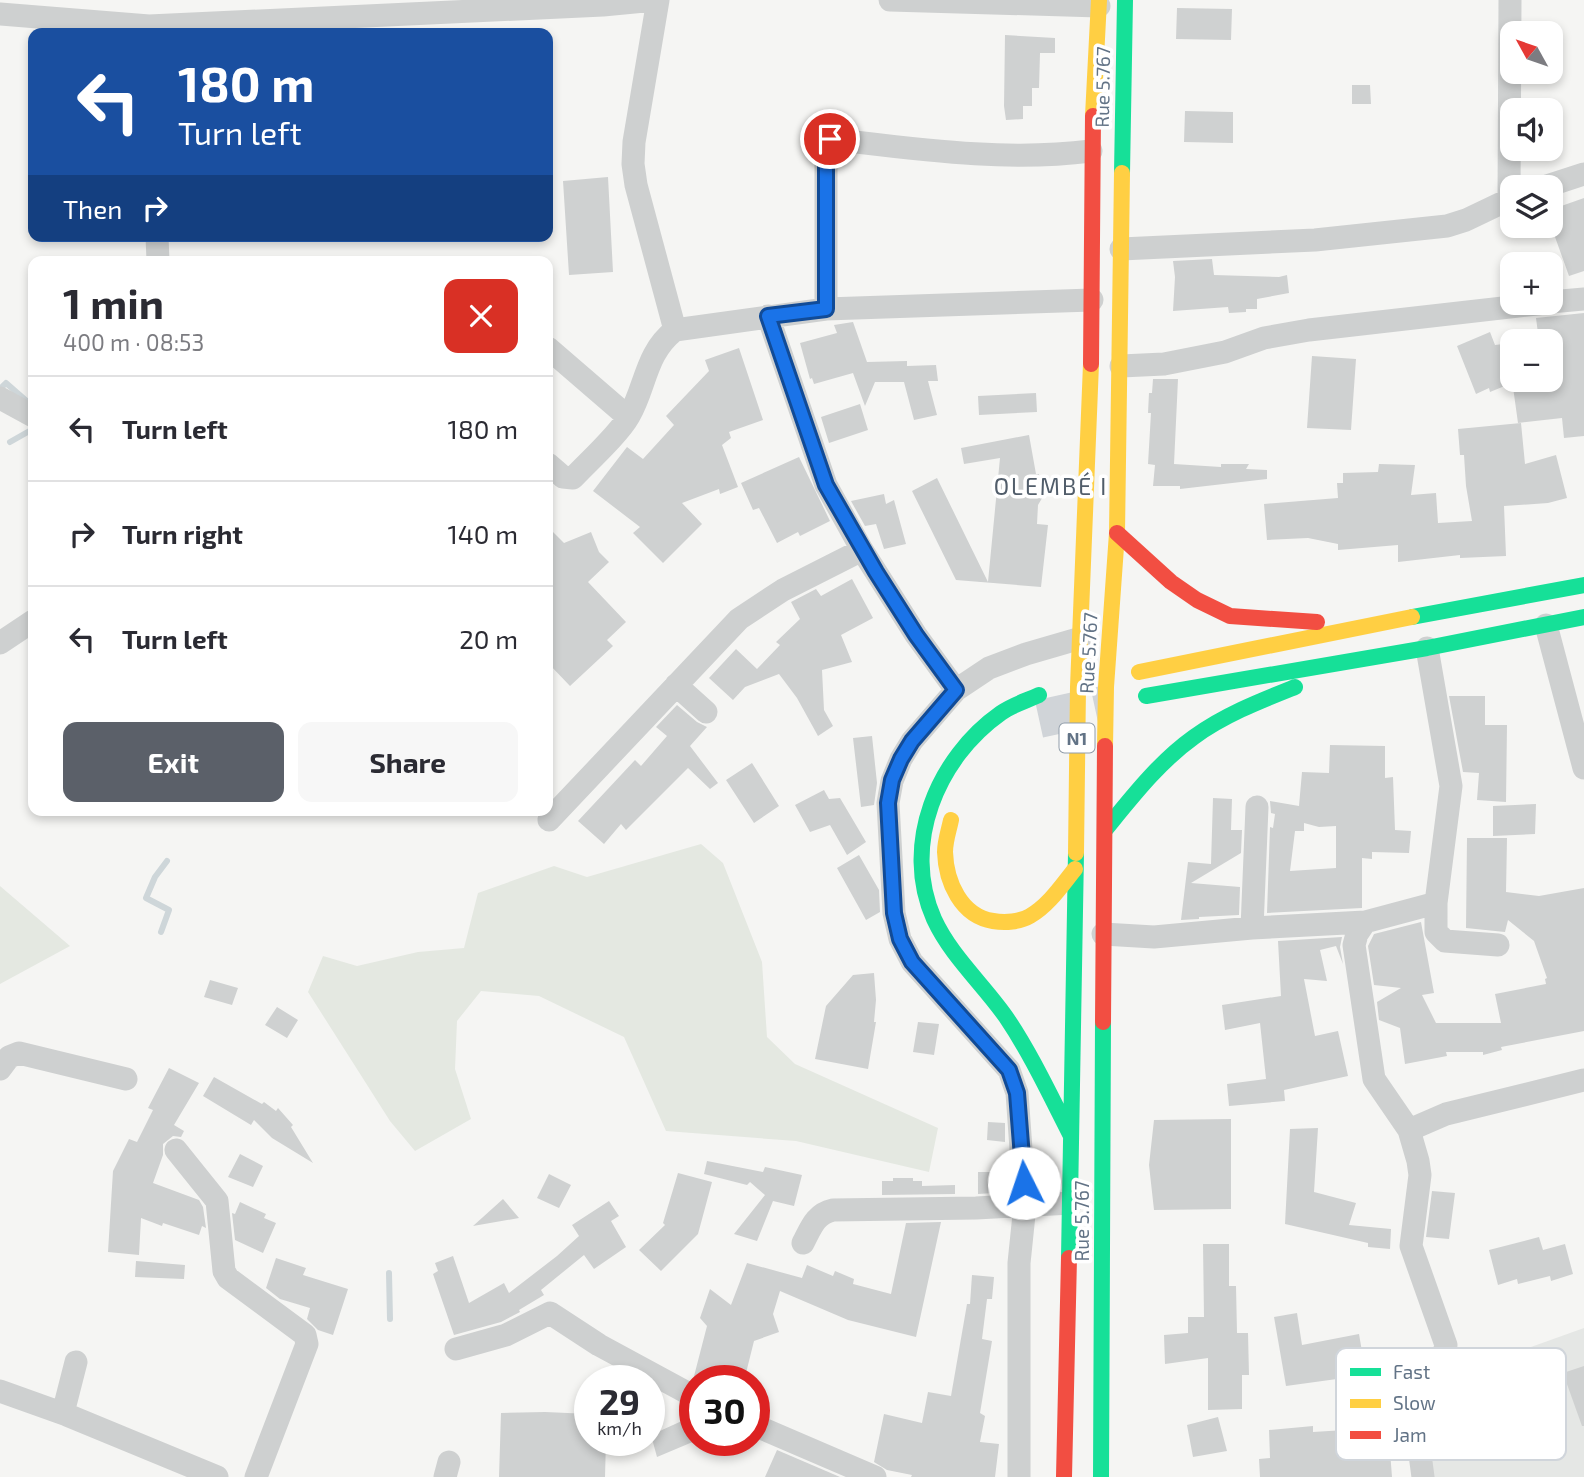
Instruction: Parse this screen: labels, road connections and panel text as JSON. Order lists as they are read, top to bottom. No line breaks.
{"streets":{"highway":["Rue 5.767","N1"]},"districts":["OLEMBÉ I"],"legend":["Fast","Slow","Jam"],"north":"top left","page":{"map_buttons":["+","−"],"turn":["180 m","Turn left"],"then":"Then","heading":["1 min","400 m · 08:53"],"list":[{"name":"Turn left","value":"180 m"},{"name":"Turn right","value":"140 m"},{"name":"Turn left","value":"20 m"}],"buttons":["Exit","Share"],"speed":"29 km/h","limit":"30"}}
